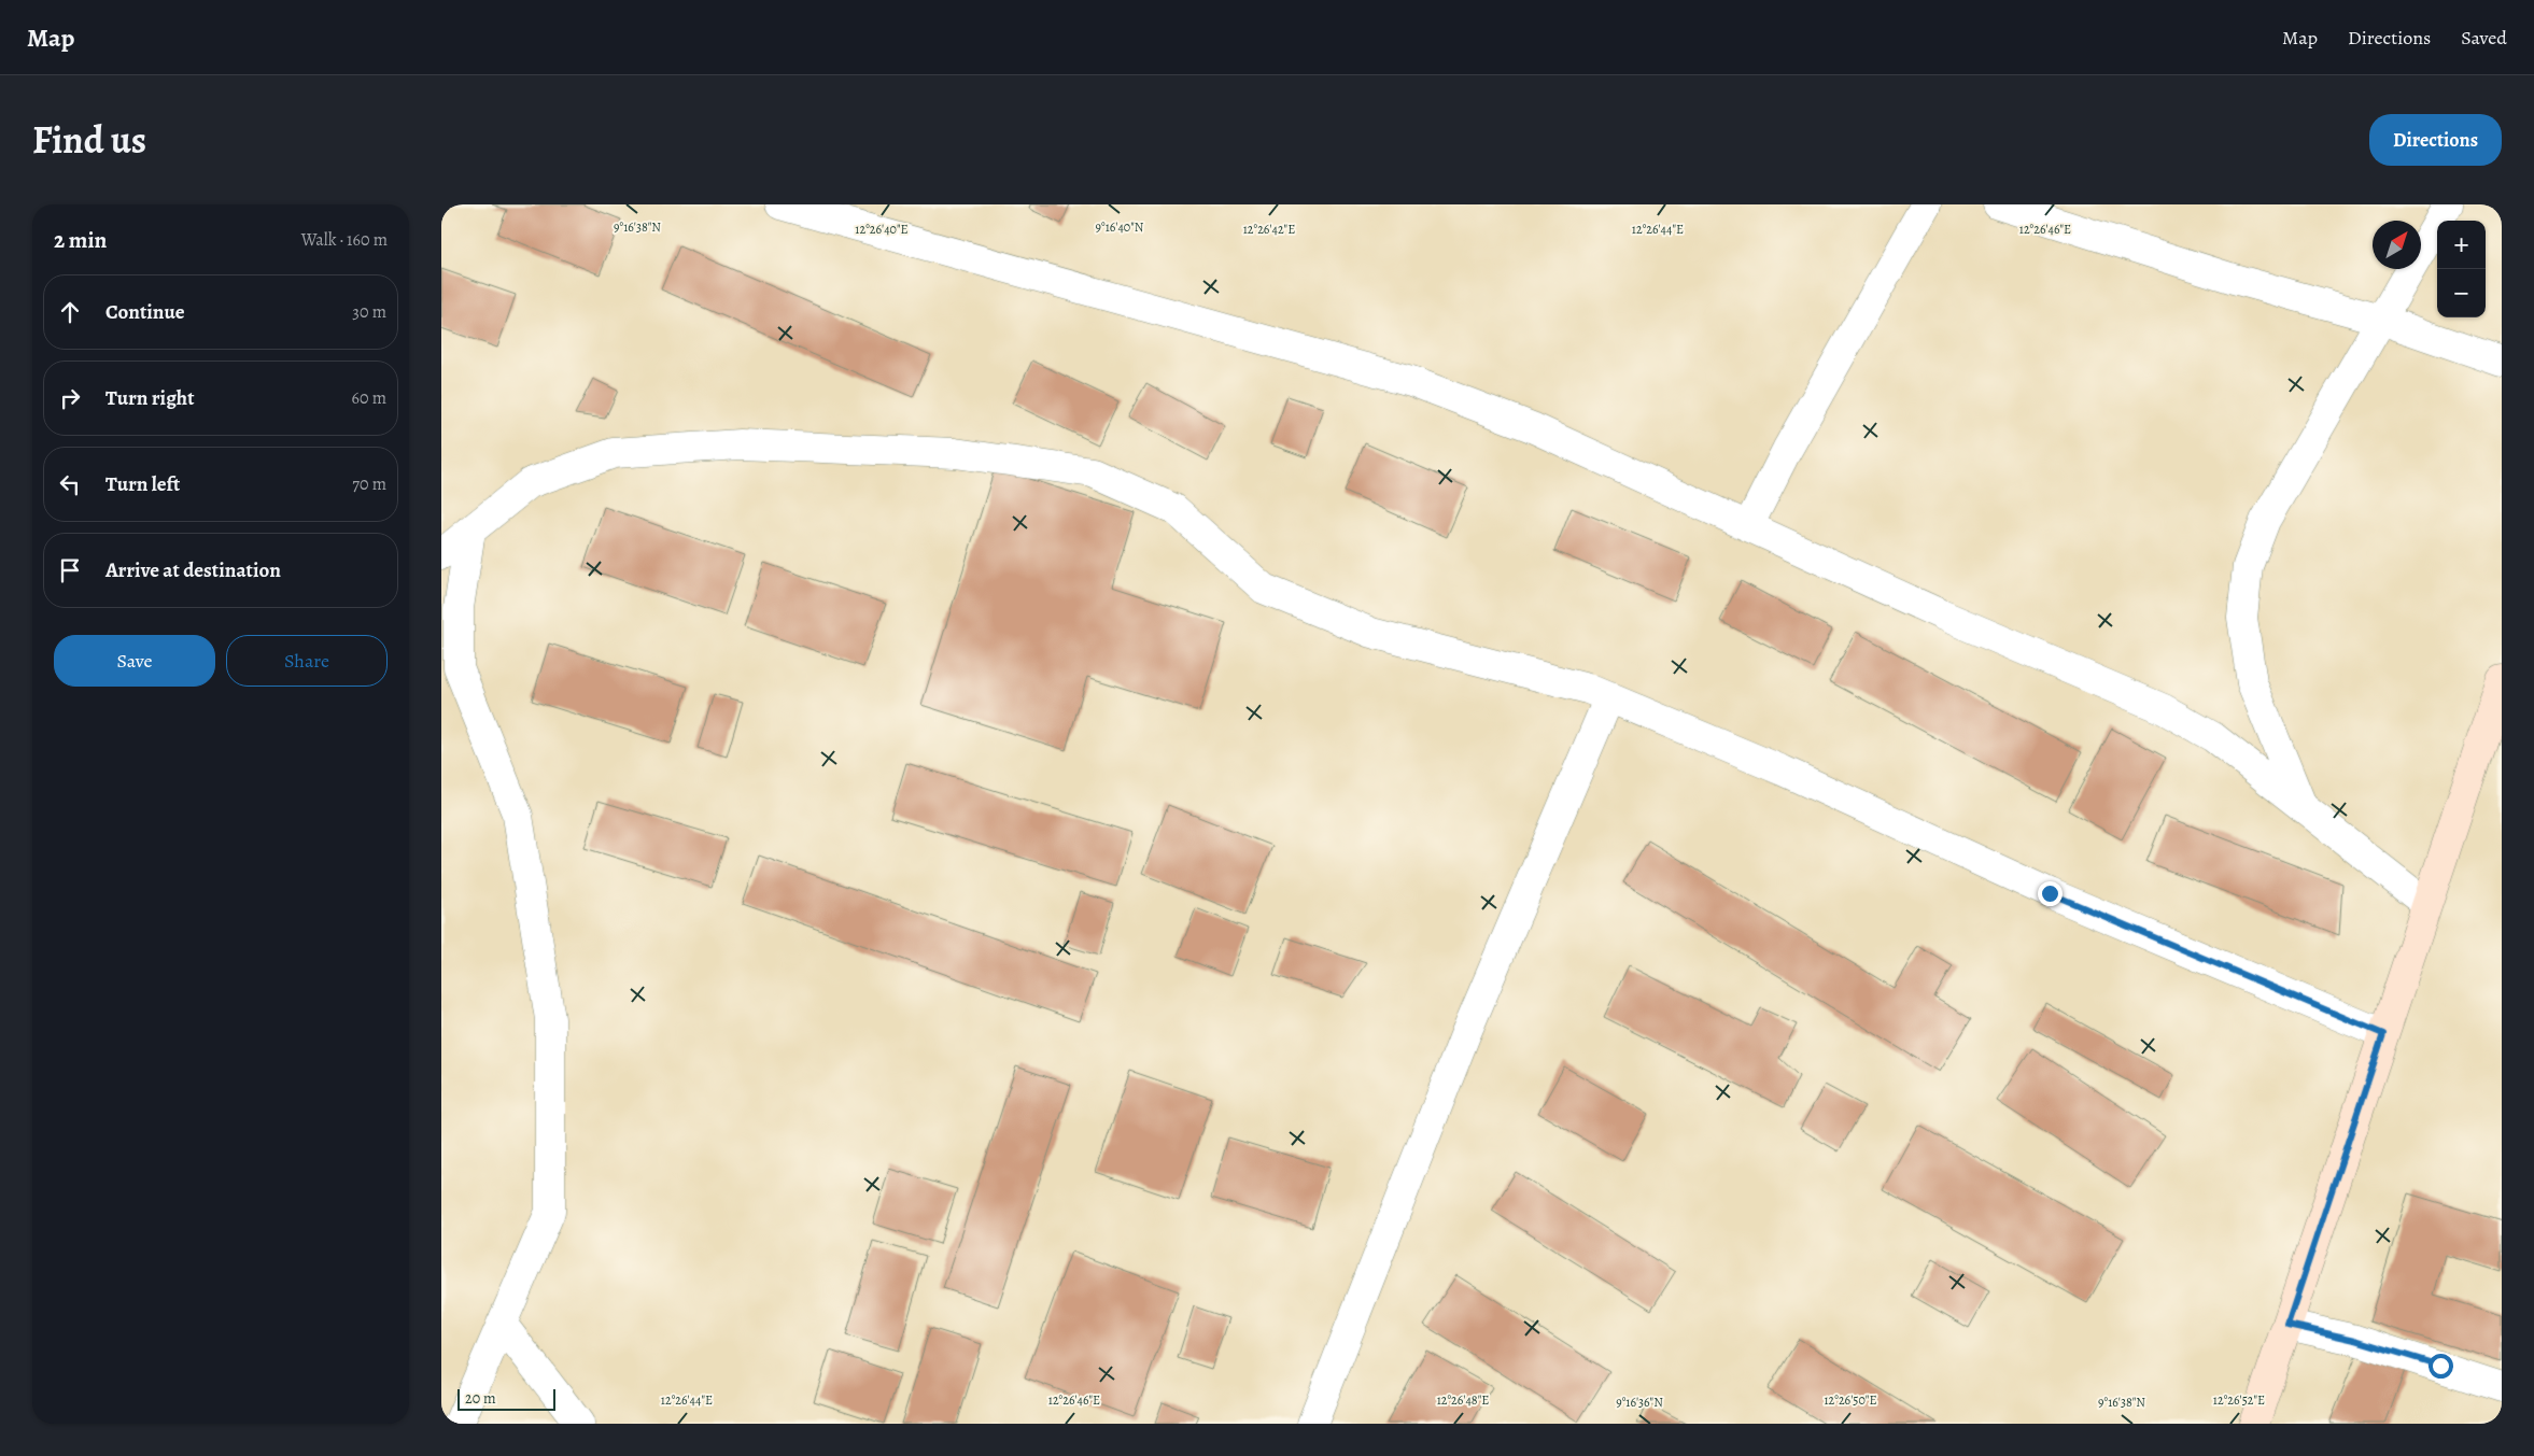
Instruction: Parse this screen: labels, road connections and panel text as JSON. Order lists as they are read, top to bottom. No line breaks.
{"scale_bar":"20 m","north":"top right","page":{"header":"Map","nav":["Map","Directions","Saved"],"title":"Find us","buttons":["Directions",["Save","Share"]],"heading":["2 min","Walk · 160 m"],"map_buttons":["+","−"],"list":[["Continue","30 m"],["Turn right","60 m"],["Turn left","70 m"],"Arrive at destination"],"scale":"20 m"},"coordinates":["9°16'38\"N","9°16'40\"N","12°26'40\"E","12°26'42\"E","12°26'46\"E","12°26'44\"E","12°26'48\"E","12°26'50\"E","12°26'52\"E","9°16'36\"N"]}
